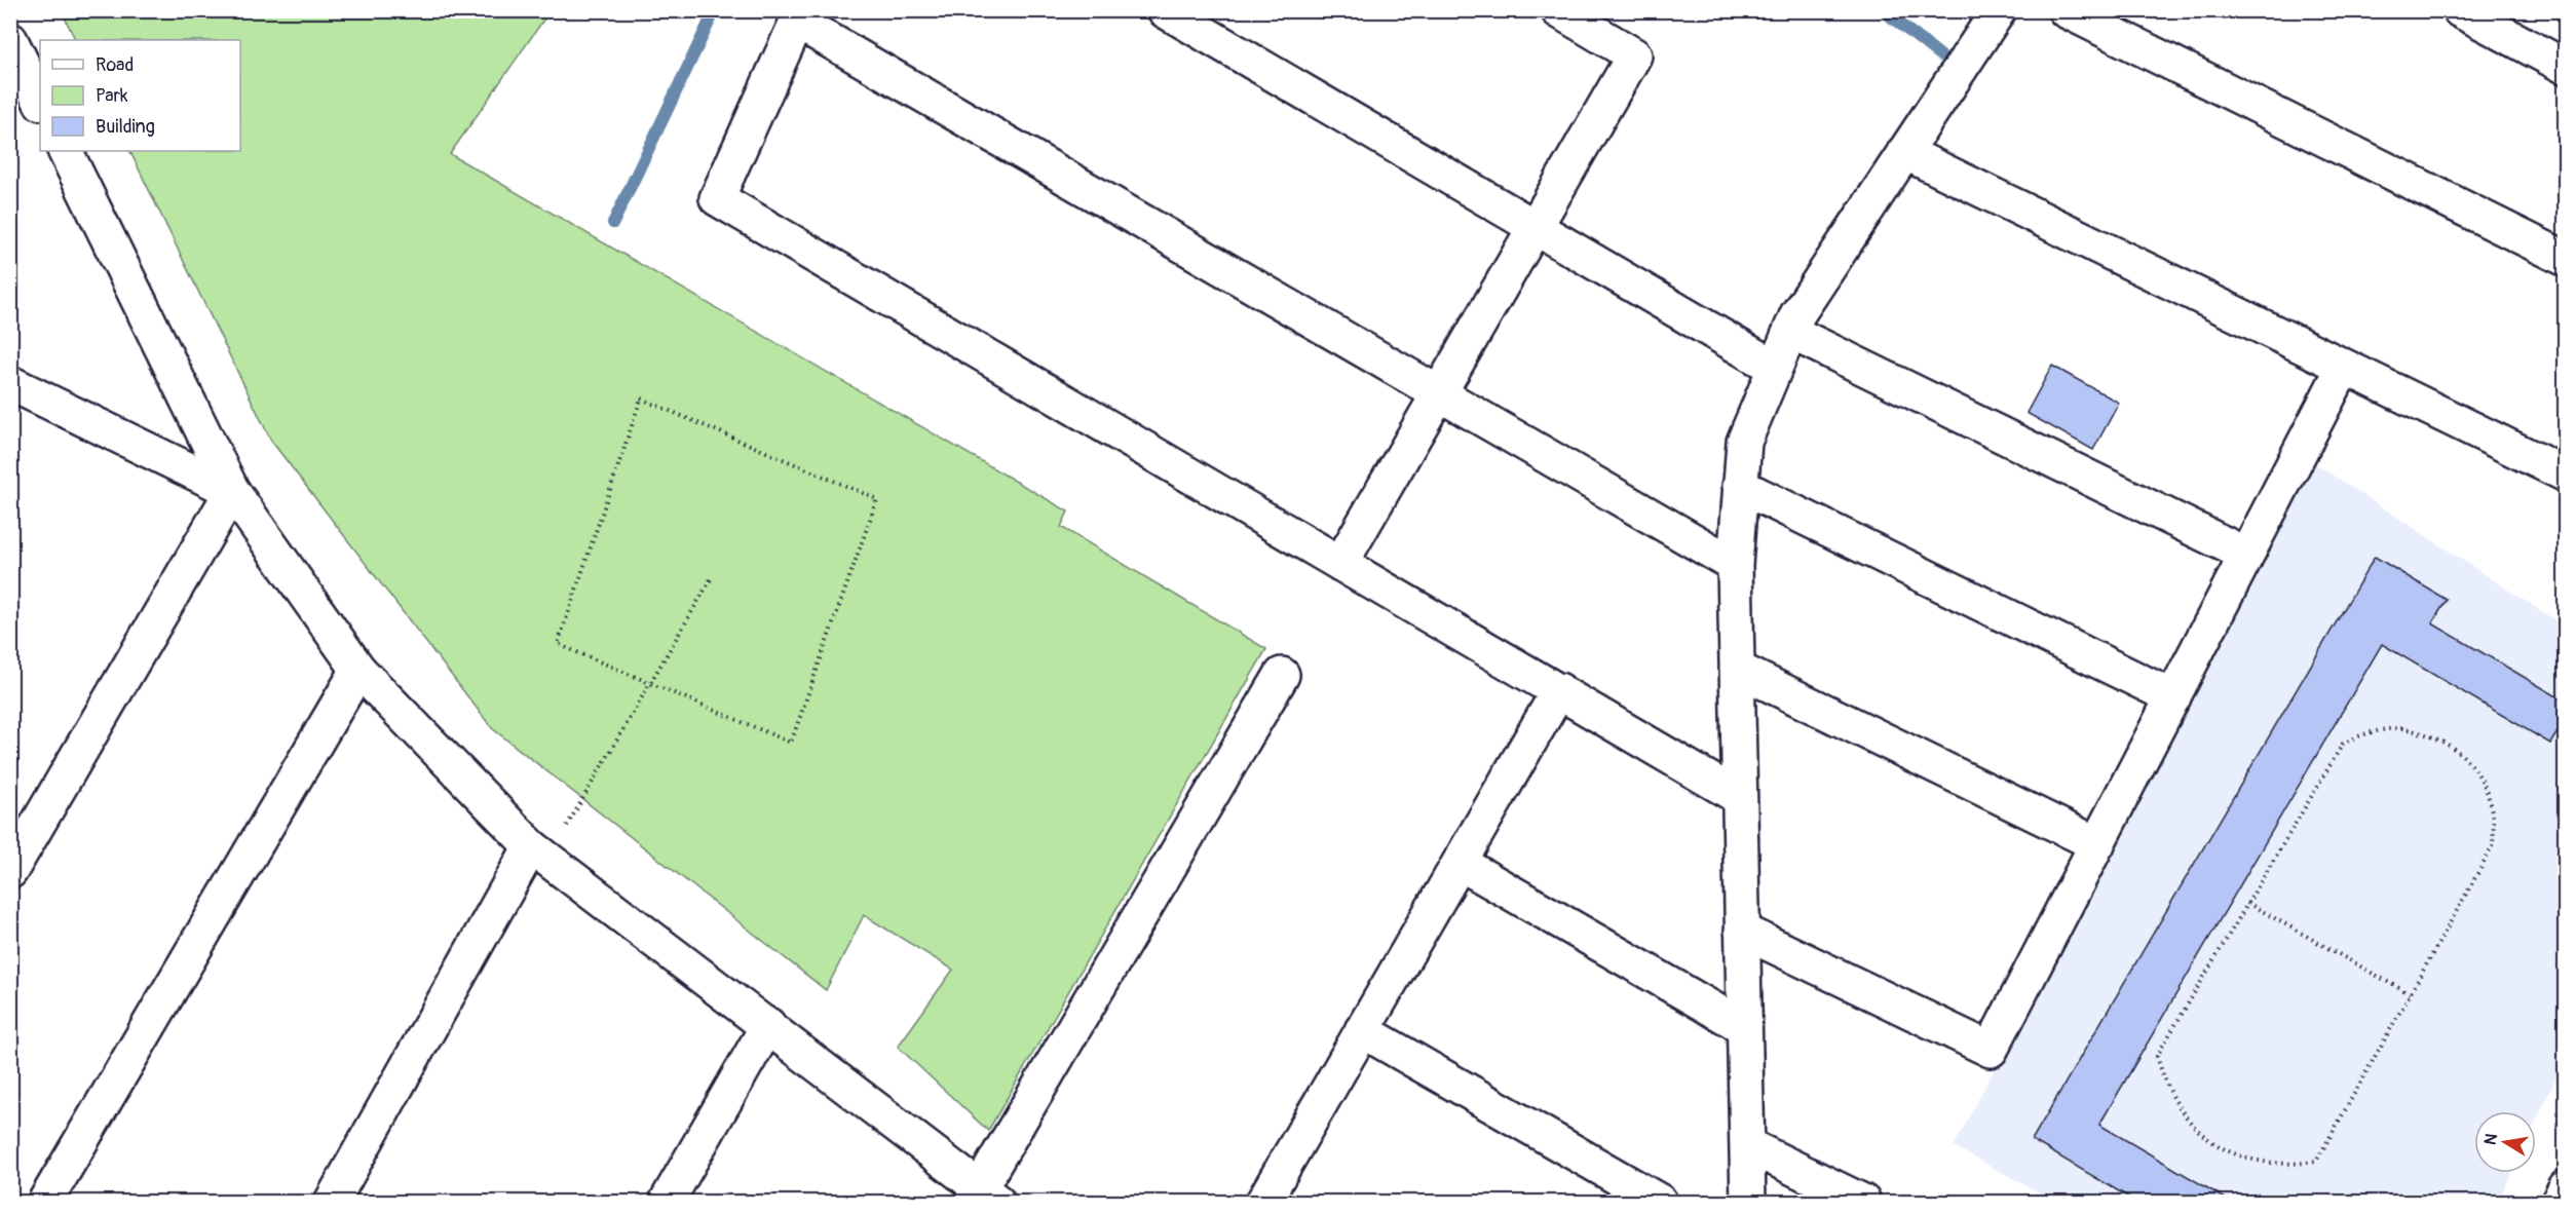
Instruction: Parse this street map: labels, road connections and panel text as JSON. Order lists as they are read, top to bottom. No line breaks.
{"legend":["Road","Park","Building"],"north":"left"}
